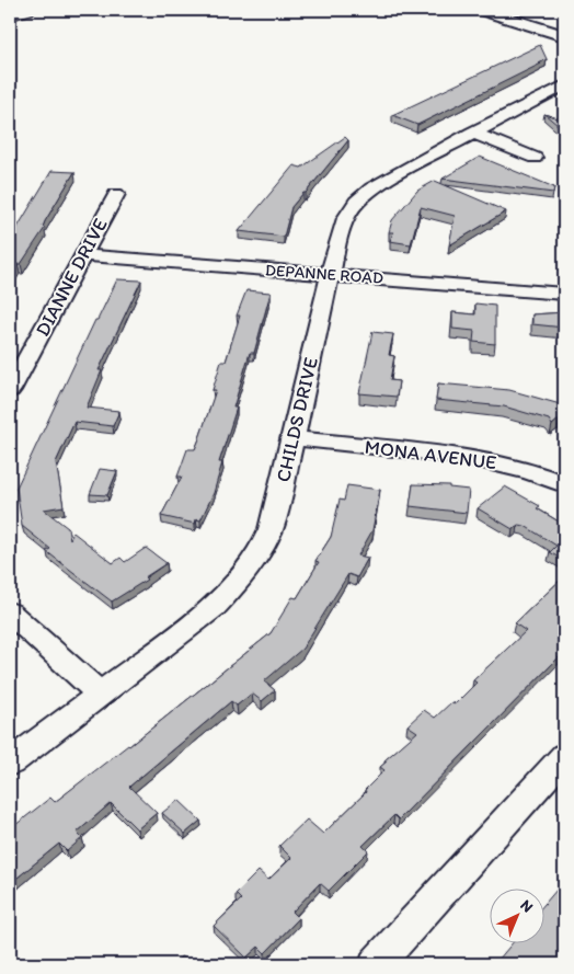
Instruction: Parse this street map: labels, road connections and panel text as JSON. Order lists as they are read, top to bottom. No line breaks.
{"streets":{"street":["DEPANNE ROAD","DIANNE DRIVE","CHILDS DRIVE","MONA AVENUE"]},"crossings":[["DEPANNE ROAD","DIANNE DRIVE"],["DEPANNE ROAD","CHILDS DRIVE"],["CHILDS DRIVE","MONA AVENUE"]],"north":"top right"}
